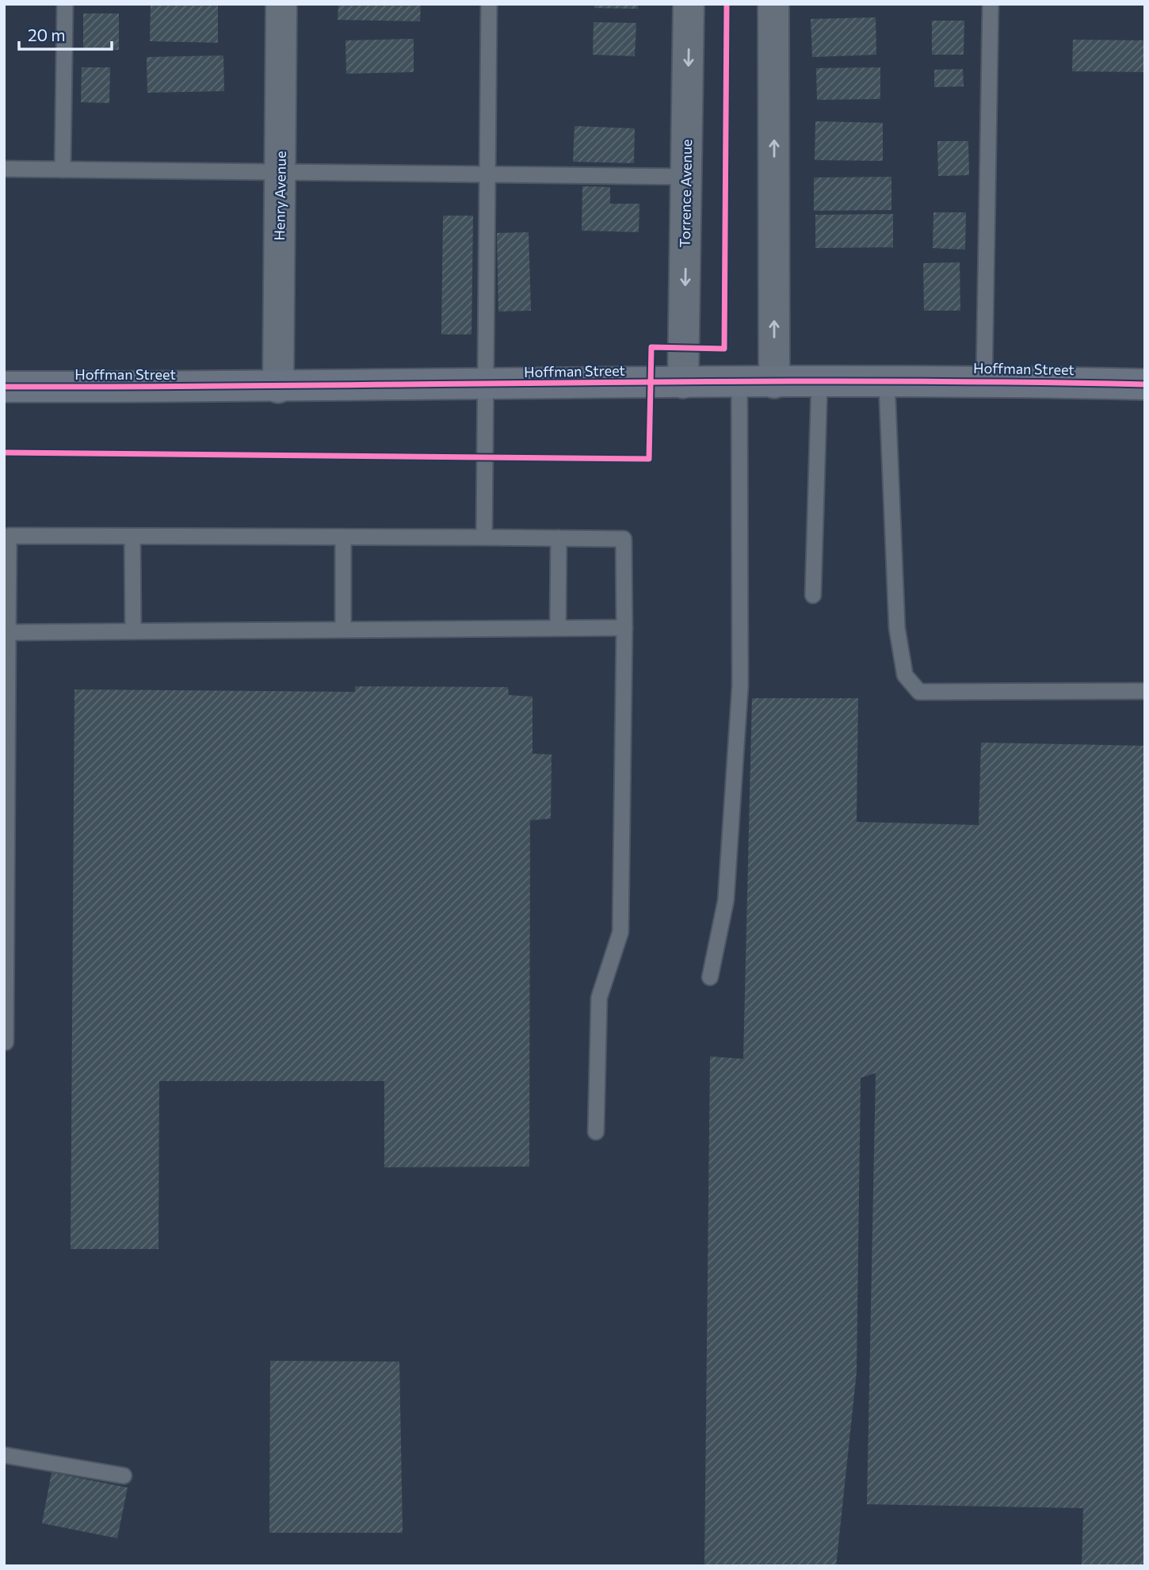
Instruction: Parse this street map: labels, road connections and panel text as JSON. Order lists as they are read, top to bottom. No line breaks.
{"streets":{"street":["Torrence Avenue","Henry Avenue","Hoffman Street"]},"crossings":[["Torrence Avenue","Hoffman Street"],["Henry Avenue","Hoffman Street"]],"scale_bar":"20 m"}
